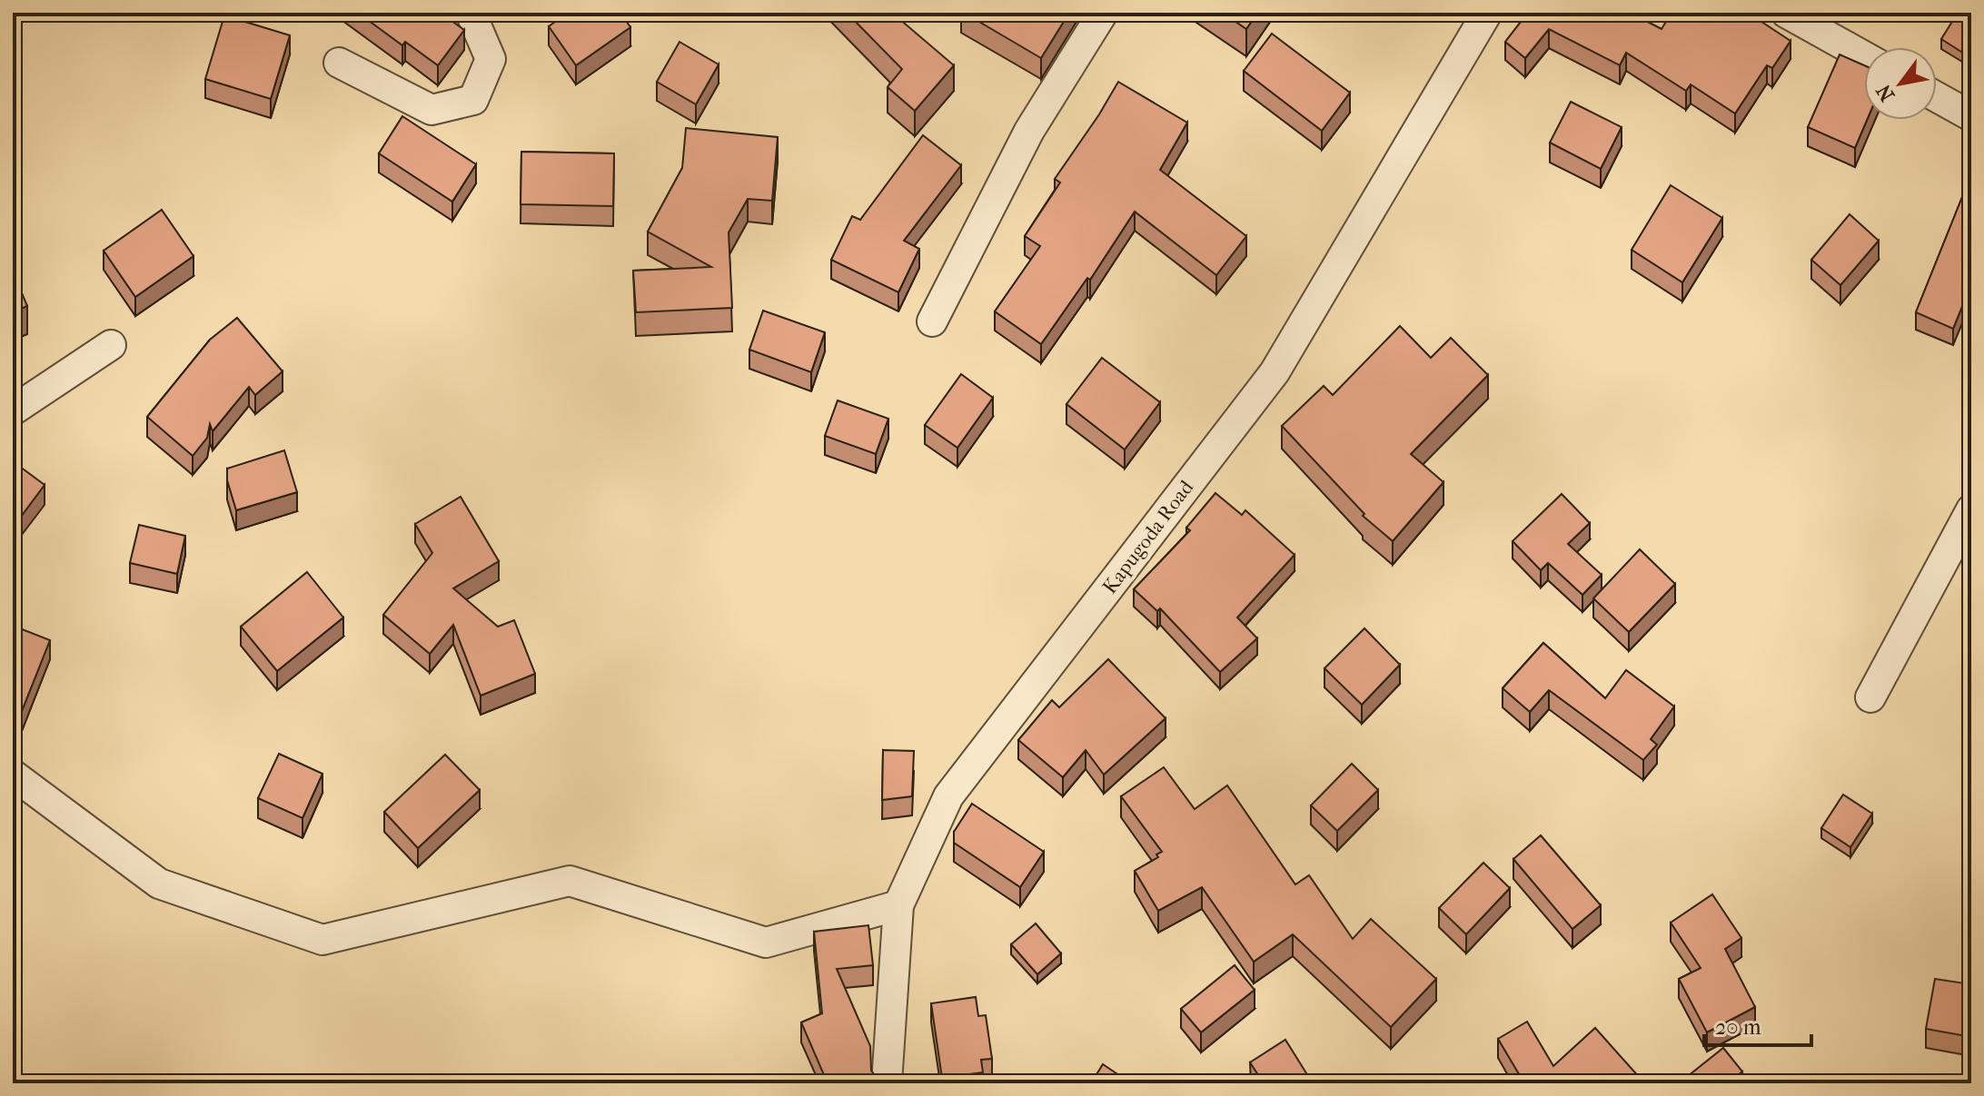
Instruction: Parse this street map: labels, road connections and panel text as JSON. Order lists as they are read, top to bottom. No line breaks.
{"streets":{"street":["Kapugoda Road"]},"scale_bar":"20 m","north":"bottom left"}
